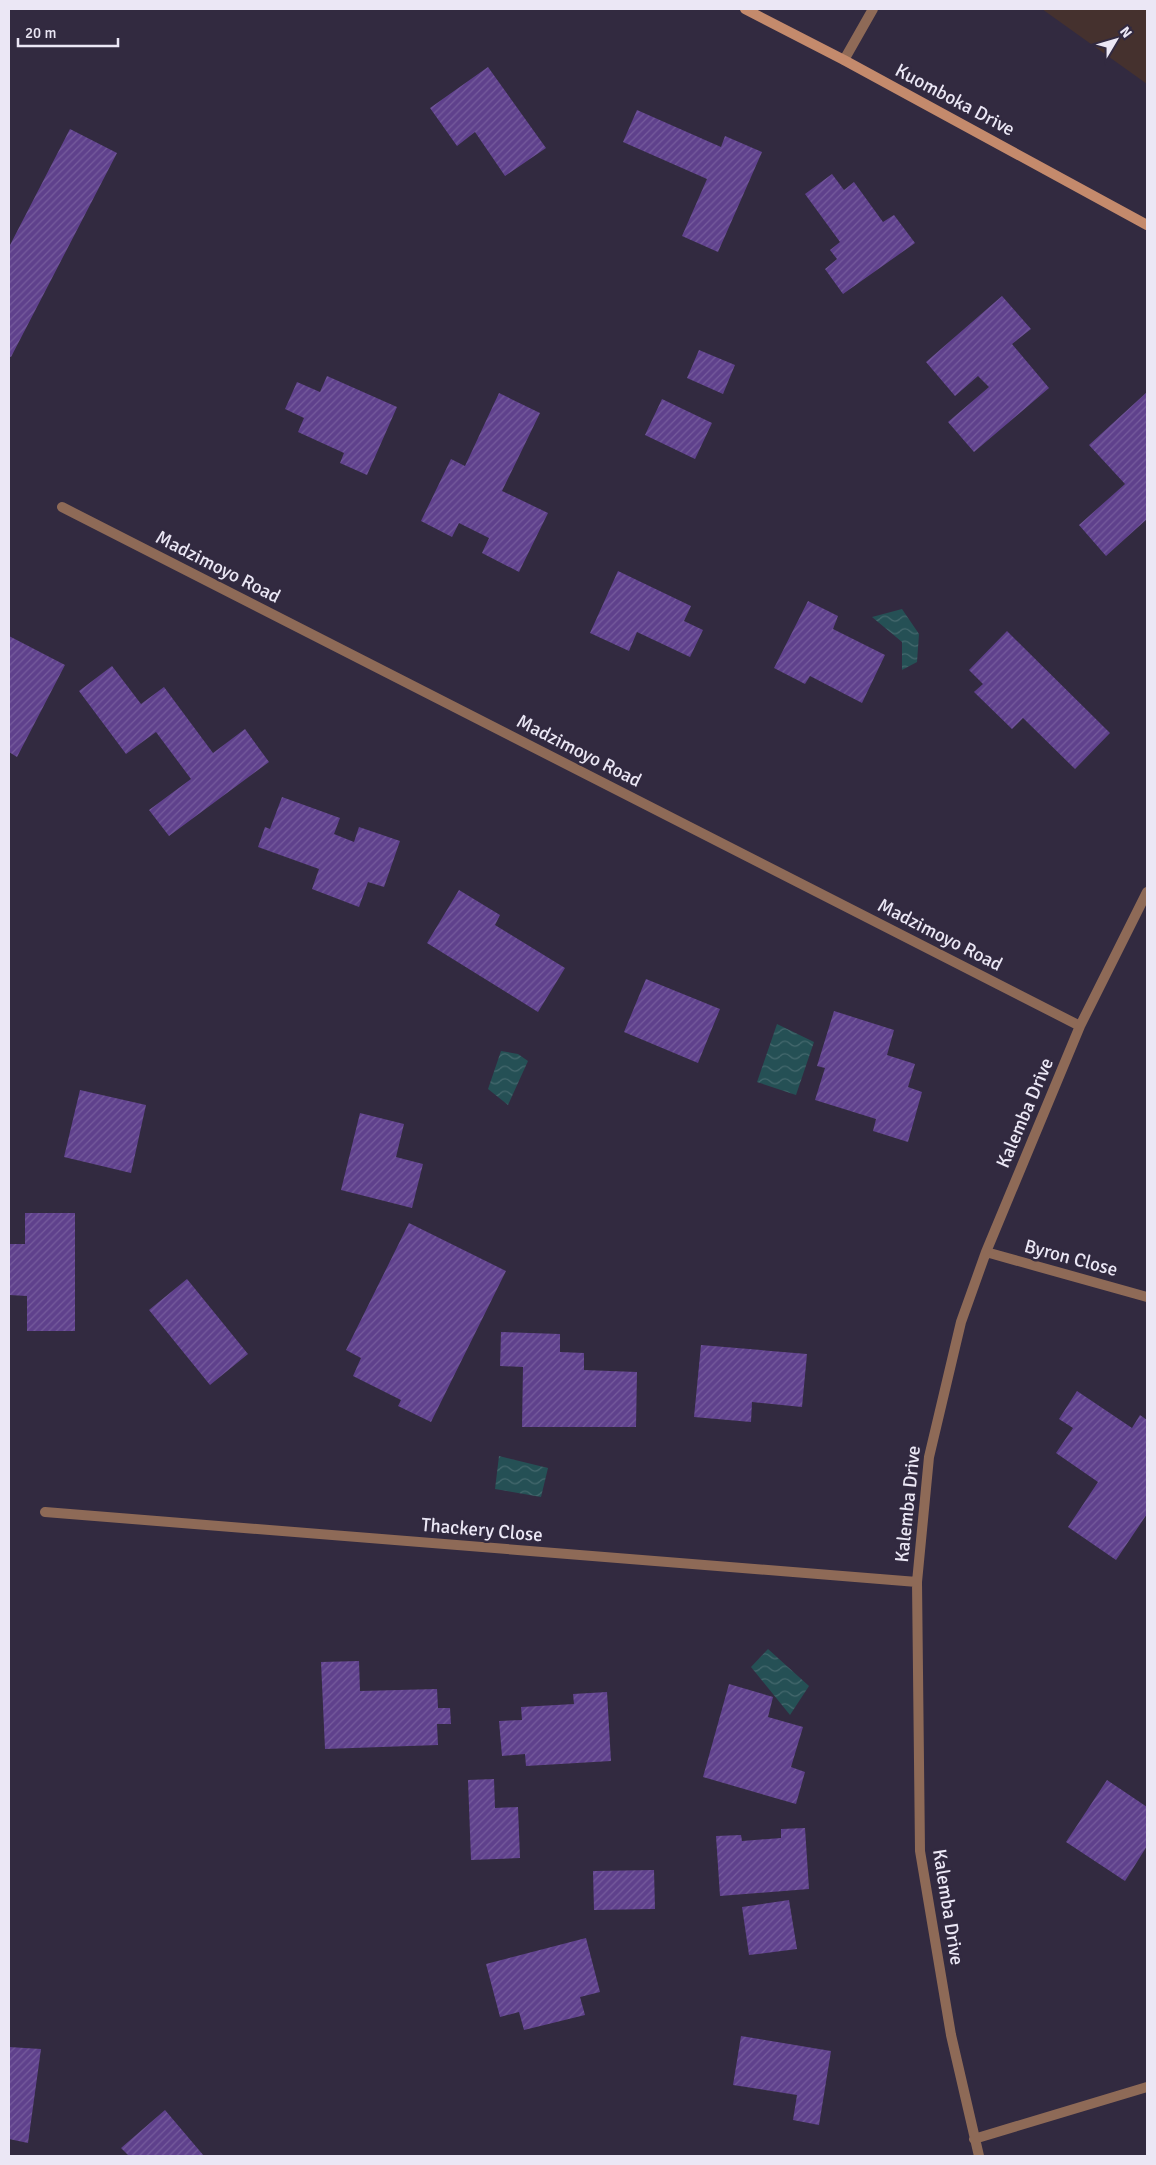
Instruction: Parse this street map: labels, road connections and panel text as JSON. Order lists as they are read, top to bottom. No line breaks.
{"streets":{"main road":["Kuomboka Drive"],"street":["Madzimoyo Road","Kalemba Drive","Byron Close","Thackery Close"]},"crossings":[["Madzimoyo Road","Kalemba Drive"],["Kalemba Drive","Byron Close"],["Kalemba Drive","Thackery Close"]],"scale_bar":"20 m","north":"top right"}
